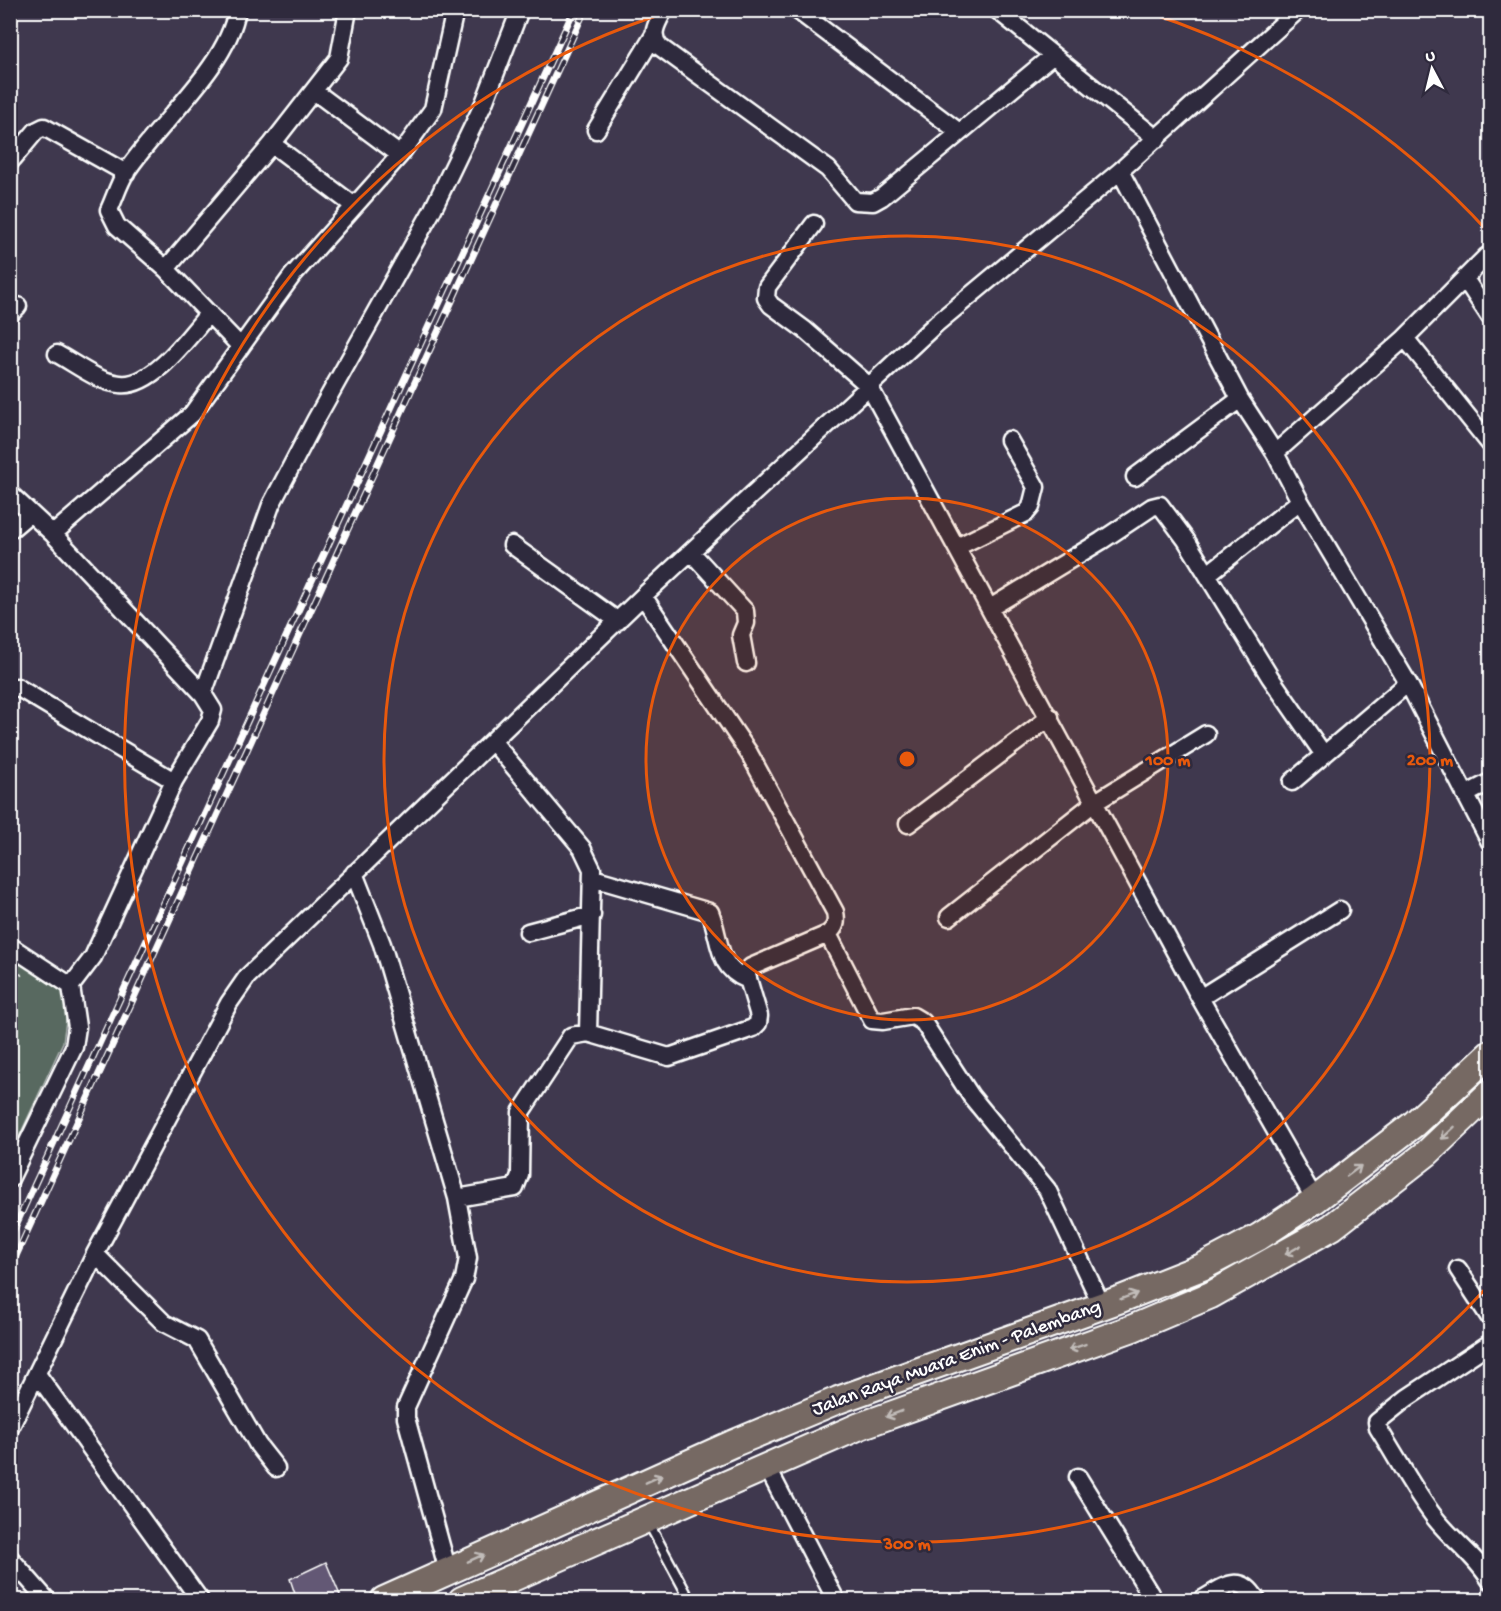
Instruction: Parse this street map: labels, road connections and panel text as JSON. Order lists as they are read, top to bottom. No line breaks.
{"streets":{"main road":["Jalan Raya Muara Enim - Palembang"]},"north":"top","rings":["100 m","200 m","300 m"]}
